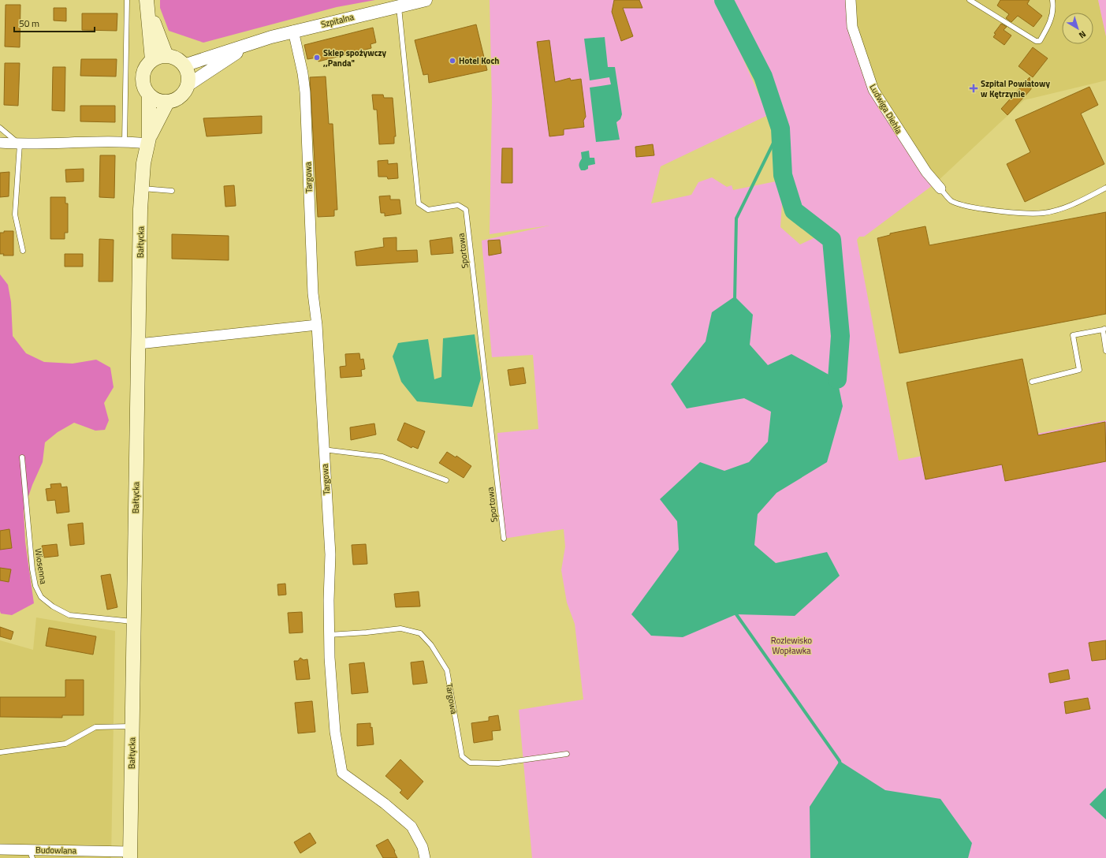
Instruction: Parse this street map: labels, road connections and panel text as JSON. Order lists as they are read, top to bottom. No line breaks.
{"streets":{"main road":["Bałtycka"],"street":["Szpitalna","Ludwiga Diehla","Targowa","Budowlana"],"lane":["Sportowa","Wiosenna"]},"crossings":[["Szpitalna","Targowa"],["Szpitalna","Bałtycka"],["Szpitalna","Sportowa"],["Bałtycka","Wiosenna"],["Bałtycka","Budowlana"]],"parks":["Rozlewisko Wopławka"],"places":{"other":["Sklep spożywczy ,,Panda\"","Hotel Koch"],"health":["Szpital Powiatowy w Kętrzynie"]},"scale_bar":"50 m","north":"bottom right"}
